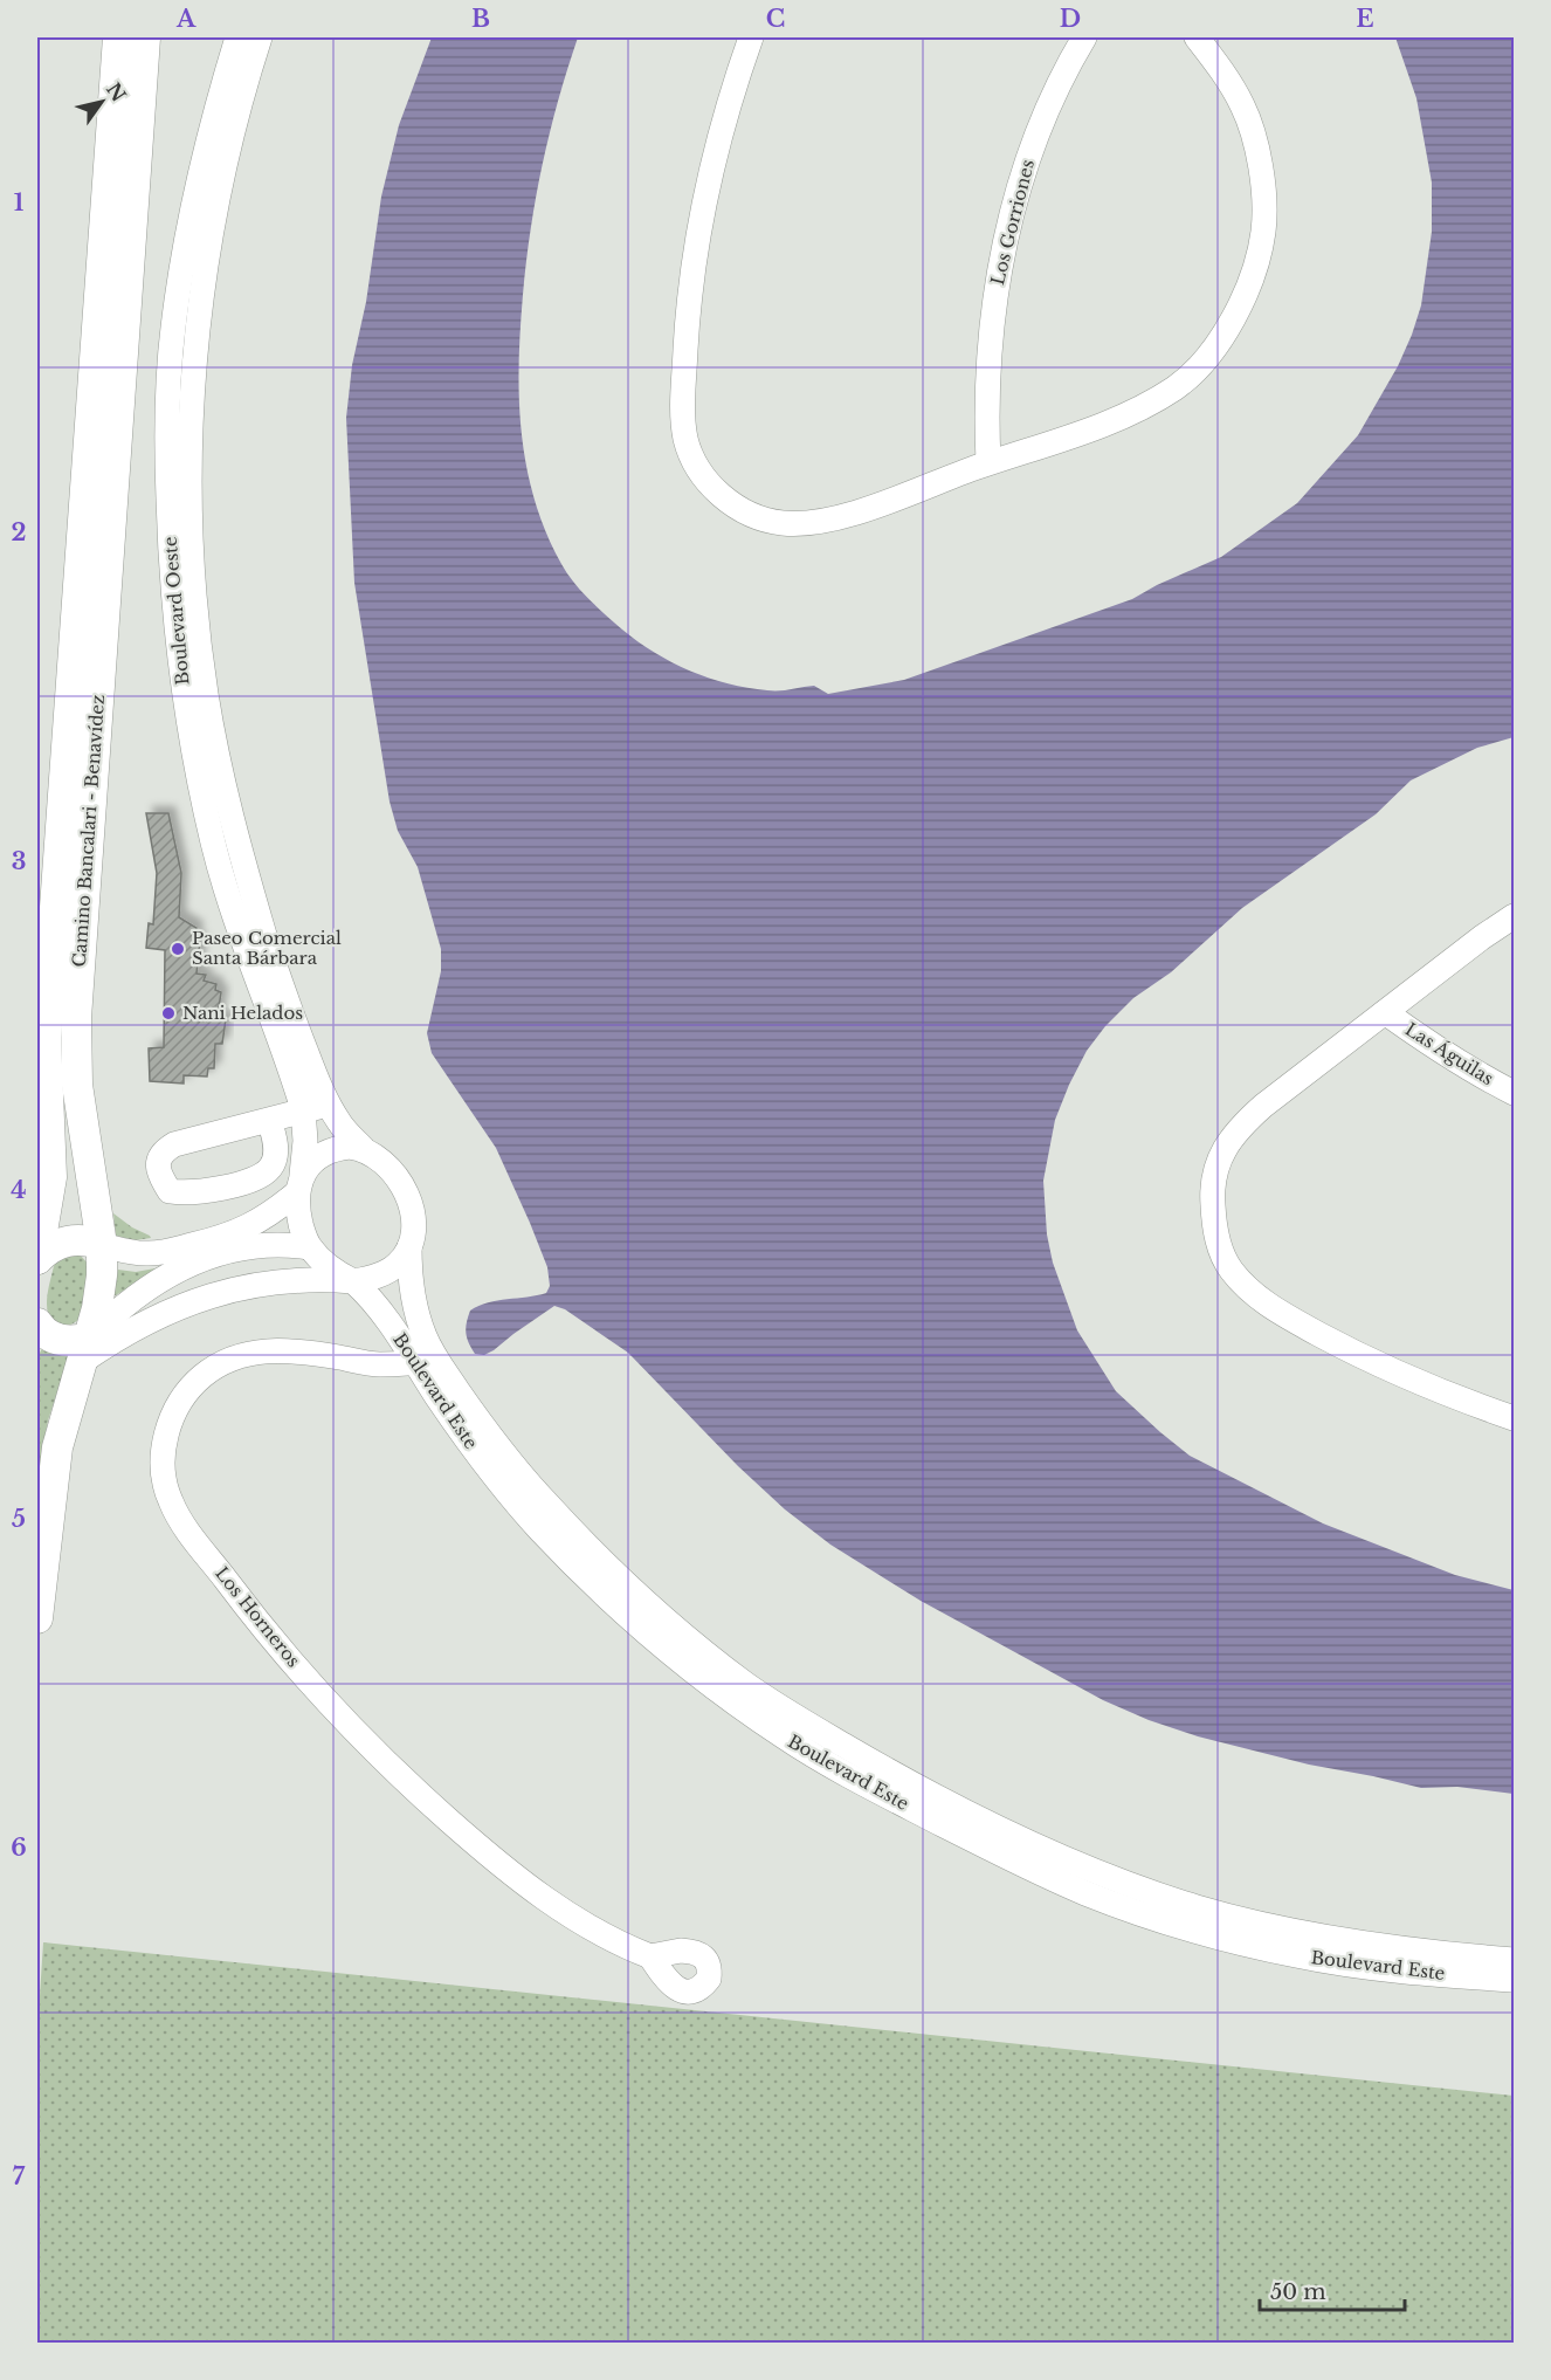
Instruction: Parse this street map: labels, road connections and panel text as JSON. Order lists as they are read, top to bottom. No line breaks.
{"streets":{"main road":["Camino Bancalari - Benavídez"],"street":["Los Gorriones","Boulevard Oeste","Las Águilas","Boulevard Este","Los Horneros"]},"crossings":[["Boulevard Oeste","Boulevard Este"],["Boulevard Este","Los Horneros"]],"places":["Paseo Comercial Santa Bárbara","Nani Helados"],"scale_bar":"50 m","north":"top right","grid":{"columns":["A","B","C","D","E"],"rows":["1","2","3","4","5","6","7"]}}
